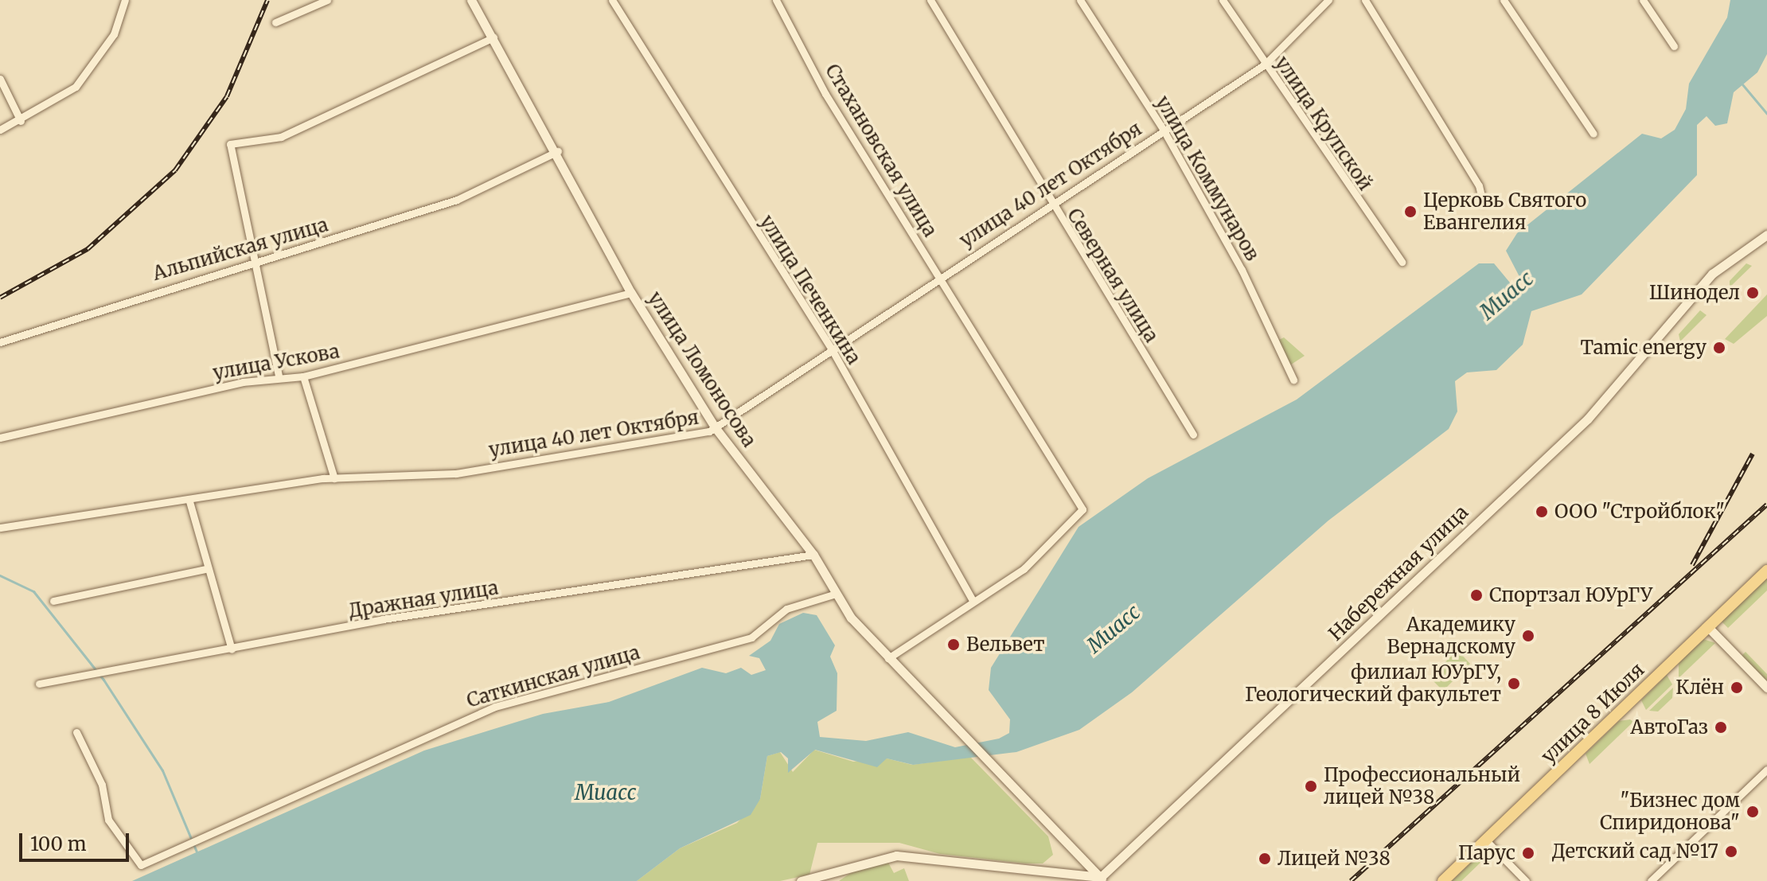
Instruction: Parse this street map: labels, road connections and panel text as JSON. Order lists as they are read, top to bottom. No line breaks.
{"streets":{"main road":["улица 8 Июля"],"street":["улица Крупской","Стахановская улица","улица Коммунаров","улица 40 лет Октября","Альпийская улица","Северная улица","улица Печенкина","улица Ускова","улица Ломоносова","Набережная улица","Дражная улица","Саткинская улица"]},"crossings":[["улица Крупской","улица 40 лет Октября"],["Стахановская улица","улица 40 лет Октября"],["Стахановская улица","улица Печенкина"],["улица Коммунаров","улица 40 лет Октября"],["улица 40 лет Октября","Северная улица"],["улица 40 лет Октября","улица Печенкина"],["улица 40 лет Октября","улица Ломоносова"],["Альпийская улица","улица Ломоносова"],["улица Ускова","улица Ломоносова"],["улица Ломоносова","Набережная улица"],["улица Ломоносова","Дражная улица"],["улица Ломоносова","Саткинская улица"]],"water":["Миасс"],"places":["Церковь Святого Евангелия","Шинодел","Tamic energy","ООО \"Стройблок\"","Спортзал ЮУрГУ","Академику Вернадскому","Вельвет","филиал ЮУрГУ, Геологический факультет","Клён","АвтоГаз","Профессиональный лицей №38","\"Бизнес дом Спиридонова\"","Детский сад №17","Парус","Лицей №38"],"scale_bar":"100 m"}
